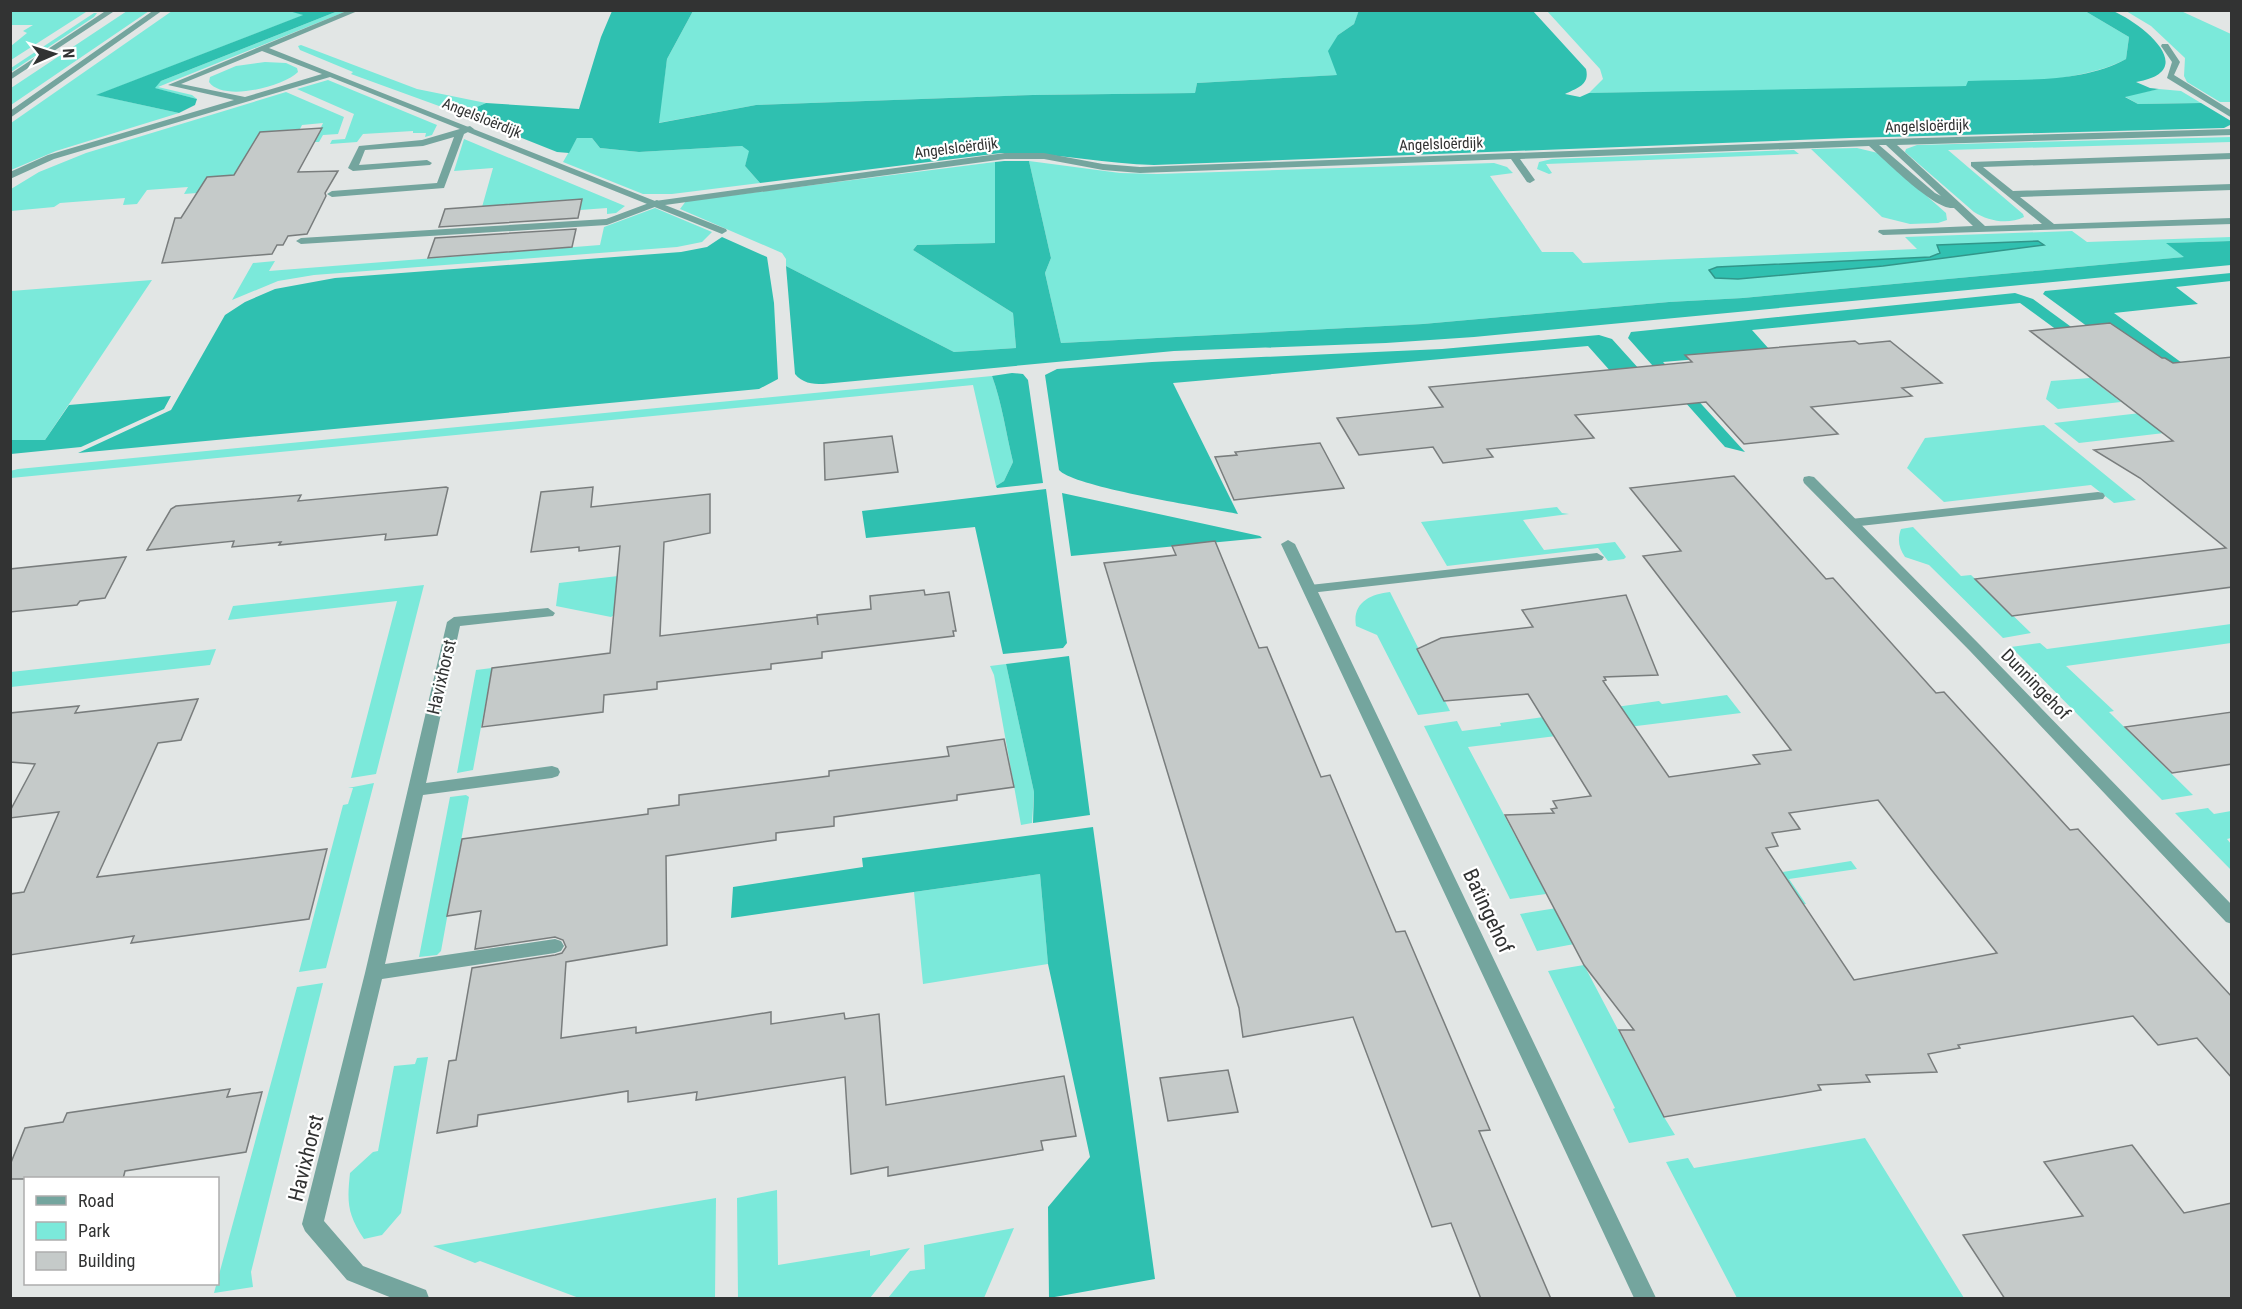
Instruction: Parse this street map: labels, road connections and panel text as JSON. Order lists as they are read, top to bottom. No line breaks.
{"streets":{"street":["Angelsloërdijk","Havixhorst","Dunningehof","Batingehof"]},"legend":["Road","Park","Building"],"north":"right"}
